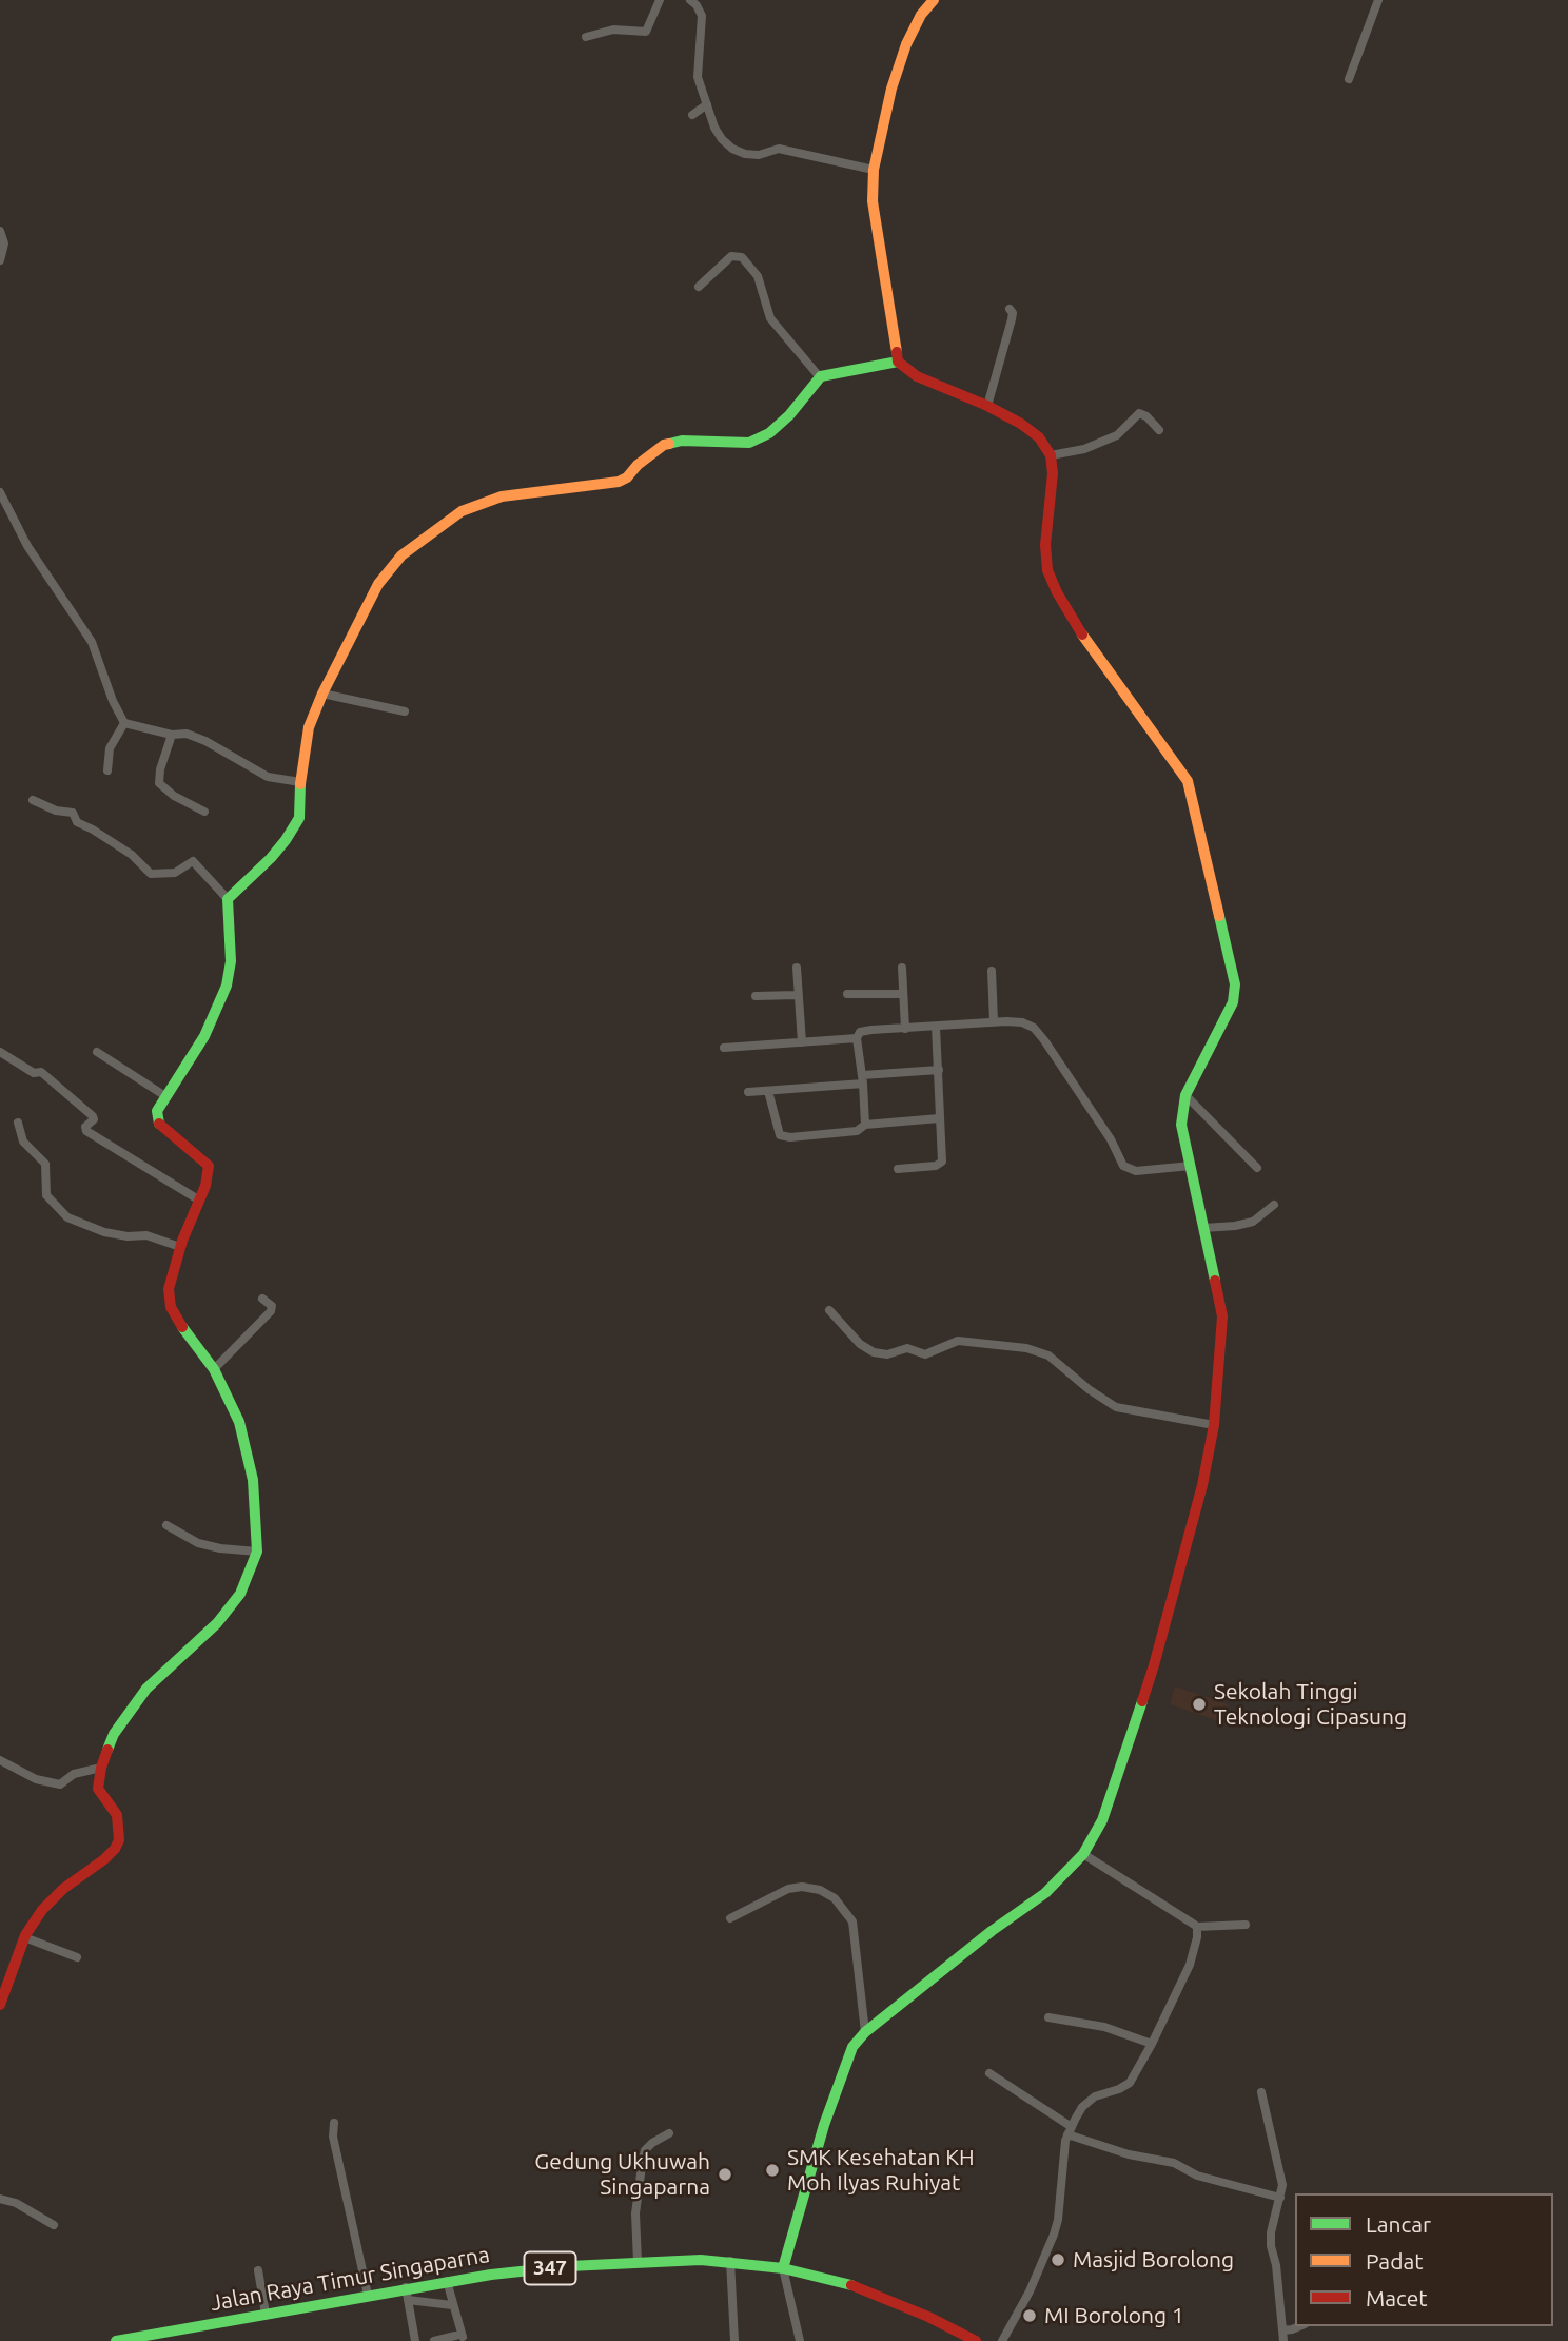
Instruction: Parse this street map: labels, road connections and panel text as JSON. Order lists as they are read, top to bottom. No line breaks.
{"streets":{"main road":["347","Jalan Raya Timur Singaparna"]},"places":["Sekolah Tinggi Teknologi Cipasung","SMK Kesehatan KH Moh Ilyas Ruhiyat","Gedung Ukhuwah Singaparna","Masjid Borolong","MI Borolong 1"],"legend":["Lancar","Padat","Macet"]}
